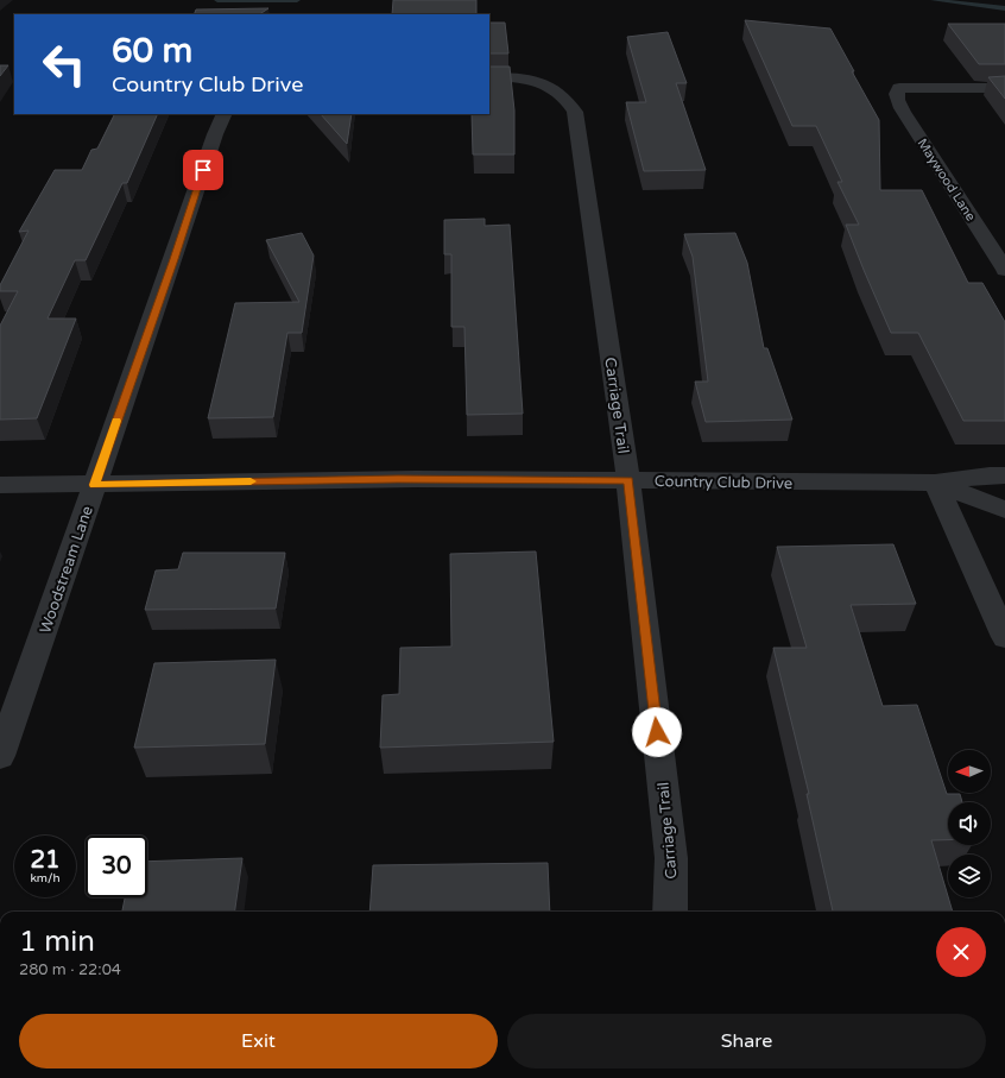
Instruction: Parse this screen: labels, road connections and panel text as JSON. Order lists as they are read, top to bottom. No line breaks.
{"streets":{"street":["Maywood Lane","Carriage Trail","Country Club Drive","Woodstream Lane"]},"crossings":[["Carriage Trail","Country Club Drive"],["Country Club Drive","Woodstream Lane"]],"north":"left","page":{"turn":["60 m","Country Club Drive"],"speed":"21 km/h","limit":"30","heading":["1 min","280 m · 22:04"],"buttons":["Exit","Share"]}}
